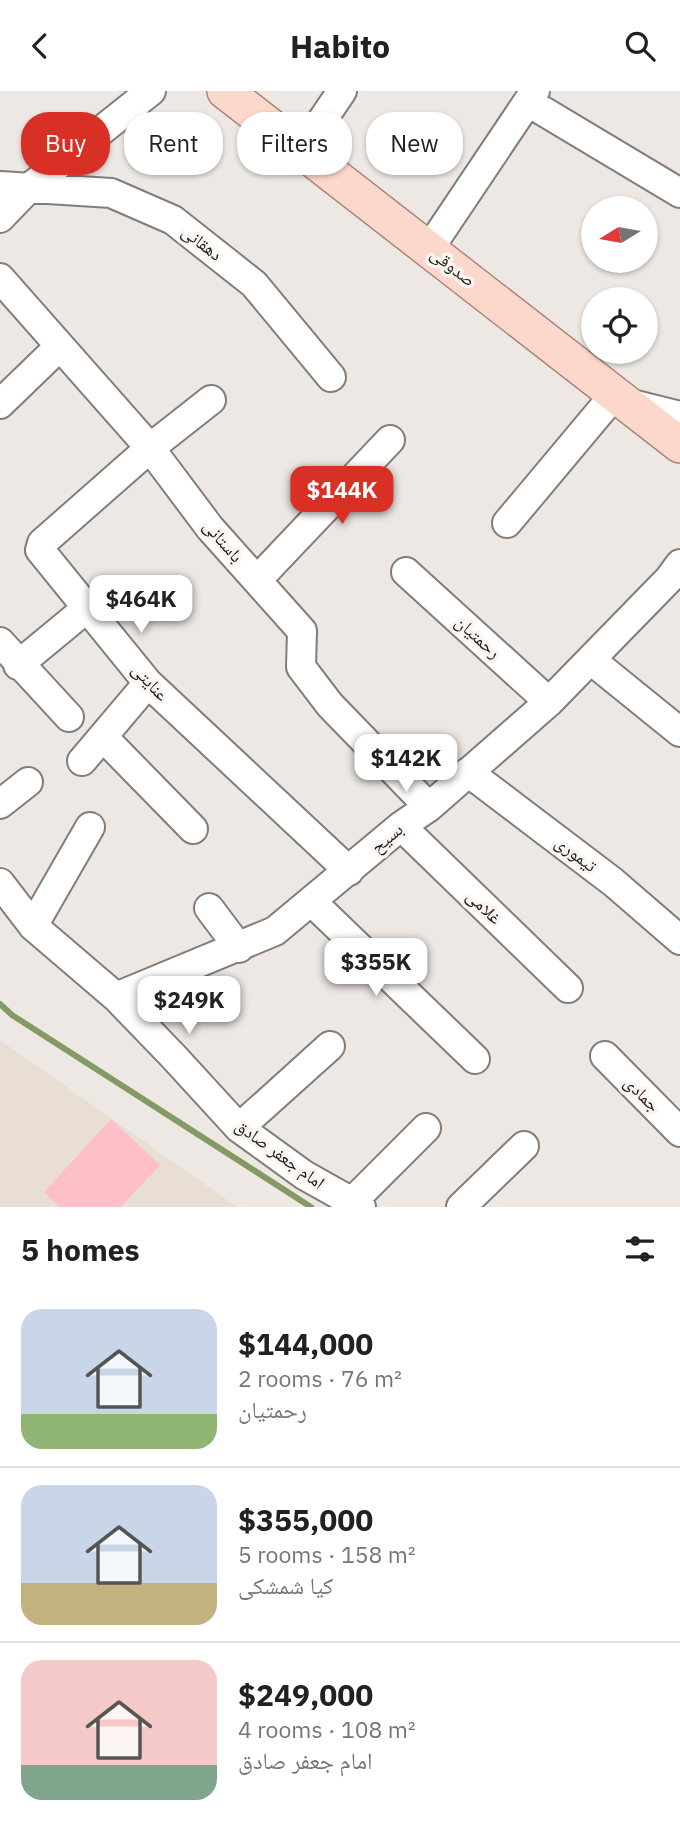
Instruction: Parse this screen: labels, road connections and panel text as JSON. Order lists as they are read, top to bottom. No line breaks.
{"streets":{"main road":["صدوقی"],"street":["دهقانی","باستانی","رحمتیان","عنایتی","بسیح","تیموری","غلامی","جمادی","امام جعفر صادق"]},"crossings":[["باستانی","عنایتی"],["باستانی","بسیح"],["رحمتیان","بسیح"],["عنایتی","بسیح"],["بسیح","تیموری"],["بسیح","غلامی"],["بسیح","امام جعفر صادق"]],"north":"left","page":{"header":"Habito","chip":["Buy","Rent","Filters","New"],"price":["$144K","$464K","$142K","$355K","$249K"],"heading":"5 homes","list":[{"name":"$144,000","note":"2 rooms · 76 m² · رحمتیان"},{"name":"$355,000","note":"5 rooms · 158 m² · کیا شمشکی"},{"name":"$249,000","note":"4 rooms · 108 m² · امام جعفر صادق"}]}}
